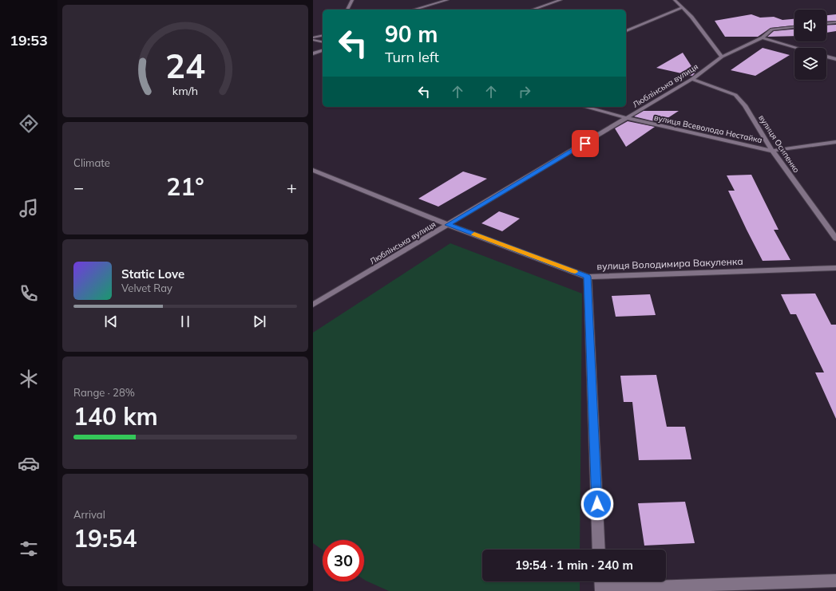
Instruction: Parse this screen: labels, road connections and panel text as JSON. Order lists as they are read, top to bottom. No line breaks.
{"streets":{"street":["Люблінська вулиця","вулиця Всеволода Нестайка","вулиця Осипенко","вулиця Володимира Вакуленка"]},"crossings":[["Люблінська вулиця","вулиця Всеволода Нестайка"],["Люблінська вулиця","вулиця Осипенко"],["Люблінська вулиця","вулиця Володимира Вакуленка"],["вулиця Всеволода Нестайка","вулиця Осипенко"]],"page":{"tabs":"19:53","turn":["90 m","Turn left"],"tile":["Climate",["Range · 28%","140 km"],["Arrival","19:54"]],"heat":["−","21°","+"],"song":["Static Love","Velvet Ray"],"limit":"30","trip":"19:54 · 1 min · 240 m","gauge":["24","km/h"]}}
